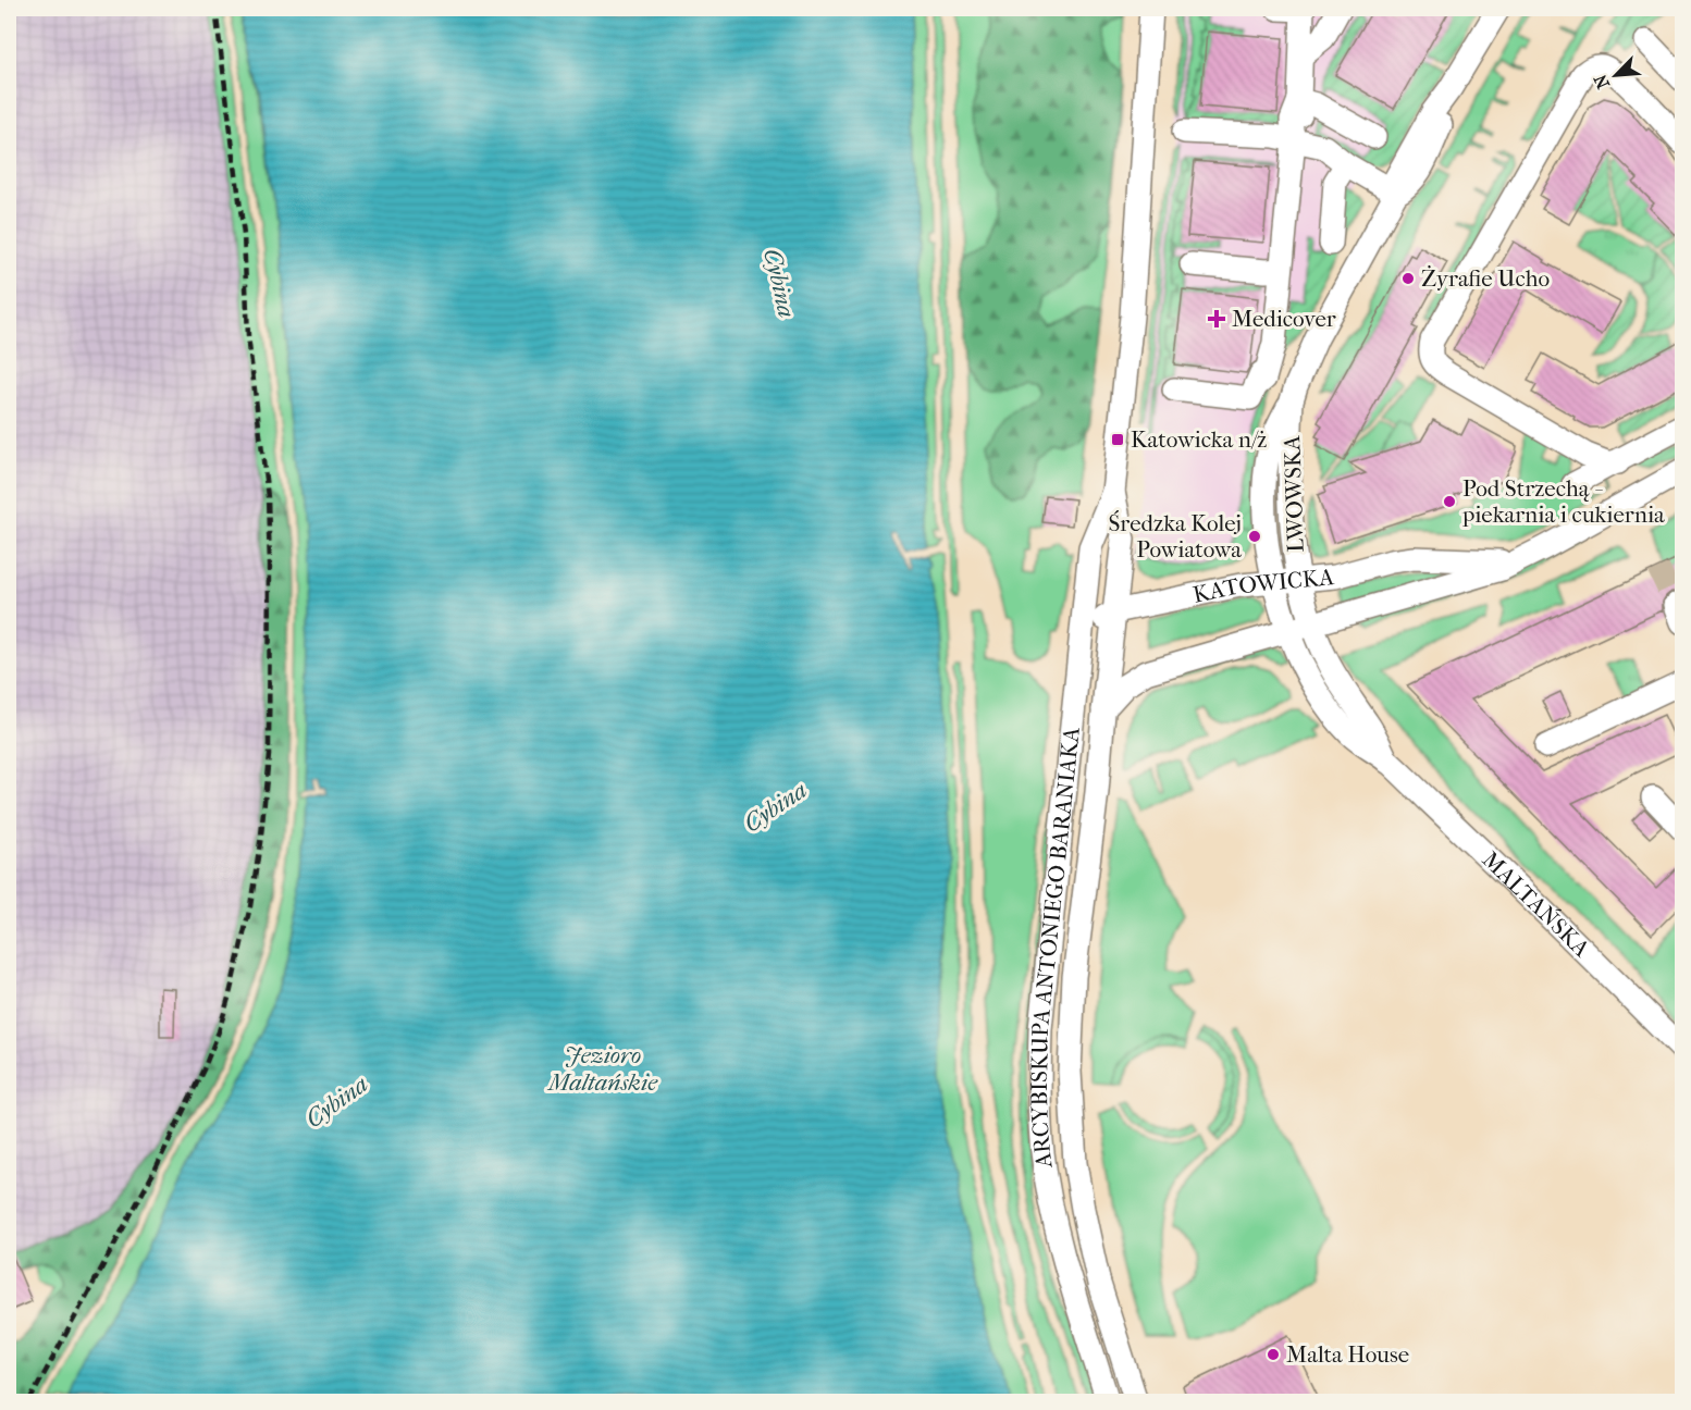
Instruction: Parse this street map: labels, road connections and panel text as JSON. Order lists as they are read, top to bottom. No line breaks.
{"streets":{"street":["LWOWSKA","KATOWICKA","MALTAŃSKA","ARCYBISKUPA ANTONIEGO BARANIAKA"]},"crossings":[["LWOWSKA","KATOWICKA"],["LWOWSKA","MALTAŃSKA"],["KATOWICKA","MALTAŃSKA"],["KATOWICKA","ARCYBISKUPA ANTONIEGO BARANIAKA"]],"water":["Cybina","Jezioro Maltańskie"],"places":{"other":["Żyrafie Ucho","Pod Strzechą - piekarnia i cukiernia","Średzka Kolej Powiatowa","Malta House"],"health":["Medicover"],"transit":["Katowicka n/ż"]},"north":"bottom left"}
